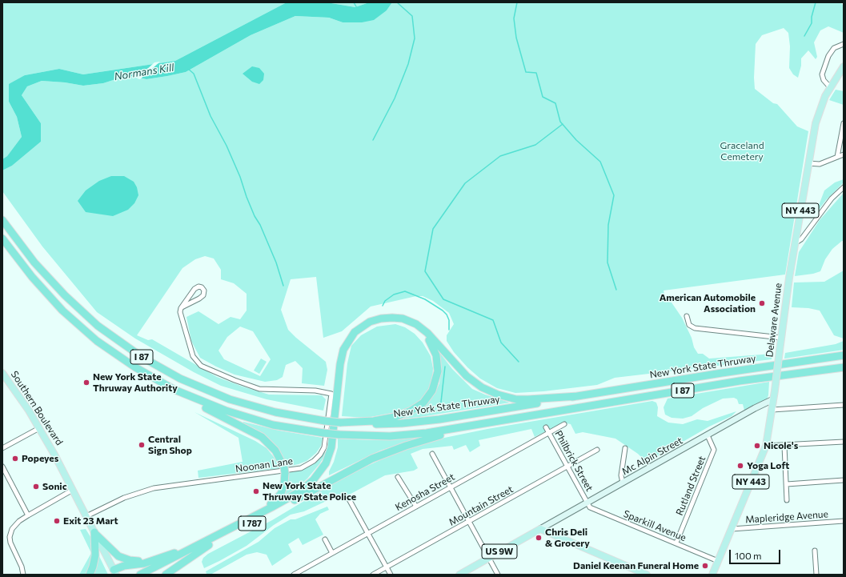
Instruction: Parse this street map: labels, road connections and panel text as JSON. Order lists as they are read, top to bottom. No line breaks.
{"streets":{"highway":["I 87","New York State Thruway","I 787"],"main road":["NY 443","Delaware Avenue","Southern Boulevard","US 9W"],"street":["Mc Alpin Street","Philbrick Street","Noonan Lane","Rutland Street","Kenosha Street","Mountain Street","Mapleridge Avenue","Sparkill Avenue"]},"crossings":[["Delaware Avenue","Mc Alpin Street"],["Delaware Avenue","Mapleridge Avenue"],["Delaware Avenue","Sparkill Avenue"],["Southern Boulevard","Noonan Lane"],["Mc Alpin Street","Philbrick Street"],["Mc Alpin Street","Rutland Street"],["Mc Alpin Street","Sparkill Avenue"],["Mc Alpin Street","US 9W"],["Philbrick Street","Kenosha Street"],["Philbrick Street","Mountain Street"],["Philbrick Street","Sparkill Avenue"],["Rutland Street","Sparkill Avenue"]],"water":["Normans Kill"],"parks":["Graceland Cemetery"],"places":["American Automobile Association","New York State Thruway Authority","Central Sign Shop","Nicole's","Popeyes","Yoga Loft","Sonic","New York State Thruway State Police","Exit 23 Mart","Chris Deli & Grocery","Daniel Keenan Funeral Home"],"scale_bar":"100 m"}
